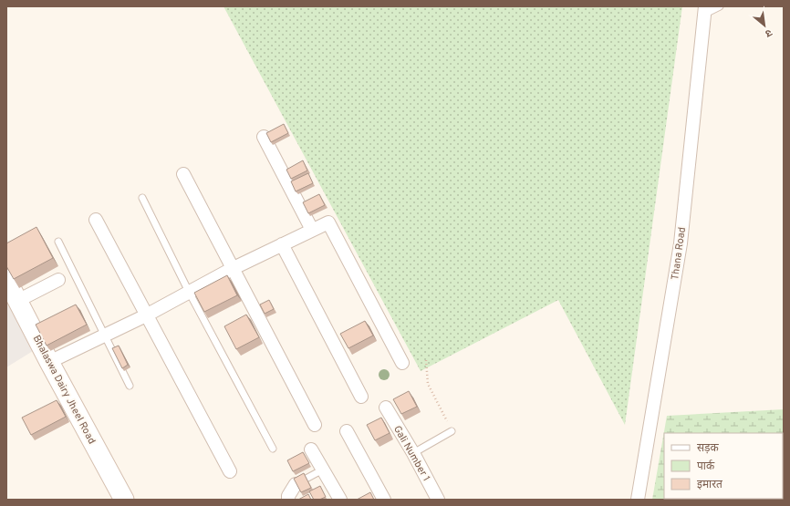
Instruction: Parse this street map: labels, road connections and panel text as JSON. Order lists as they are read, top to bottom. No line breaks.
{"streets":{"street":["Thana Road","Bhalaswa Dairy Jheel Road","Gali Number 1"]},"legend":["सड़क","पार्क","इमारत"],"north":"bottom right"}
